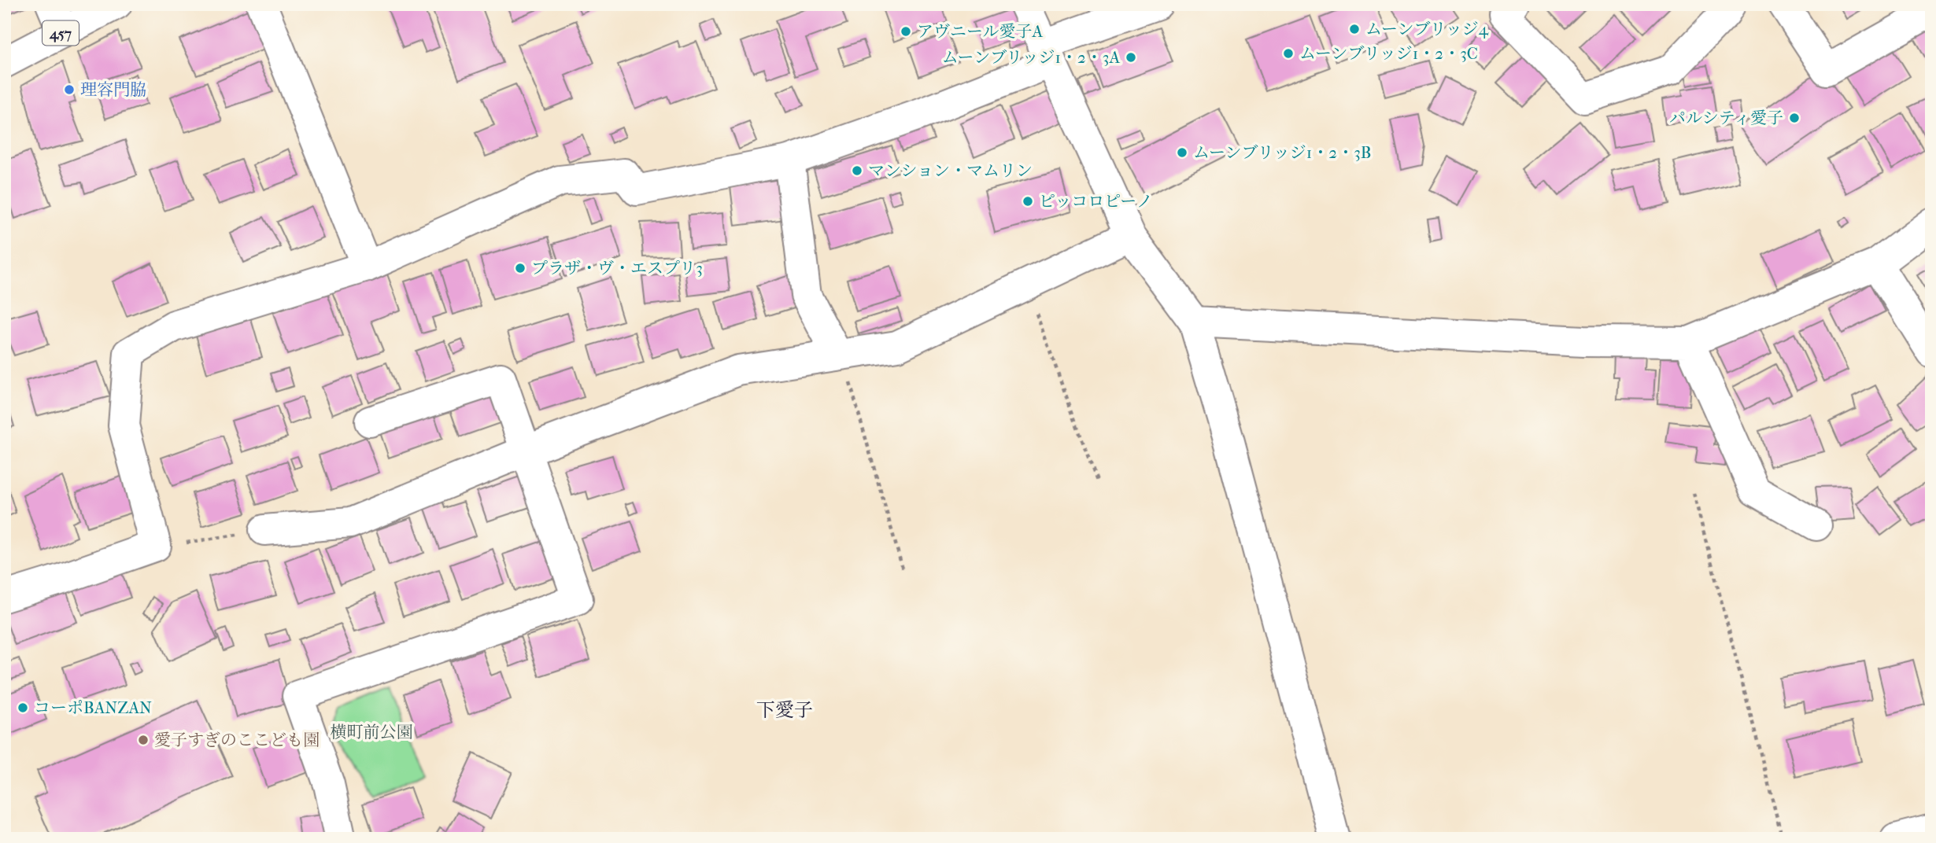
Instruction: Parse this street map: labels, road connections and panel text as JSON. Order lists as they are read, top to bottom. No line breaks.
{"streets":{"main road":["457"]},"districts":["下愛子"],"parks":["横町前公園"],"places":["ムーンブリッジ4","アヴニール愛子A","ムーンブリッジ1・2・3C","ムーンブリッジ1・2・3A","理容門脇","パルシティ愛子","ムーンブリッジ1・2・3B","マンション・マムリン","ピッコロピーノ","プラザ・ヴ・エスプリ3","コーポBANZAN","愛子すぎのここども園"]}
